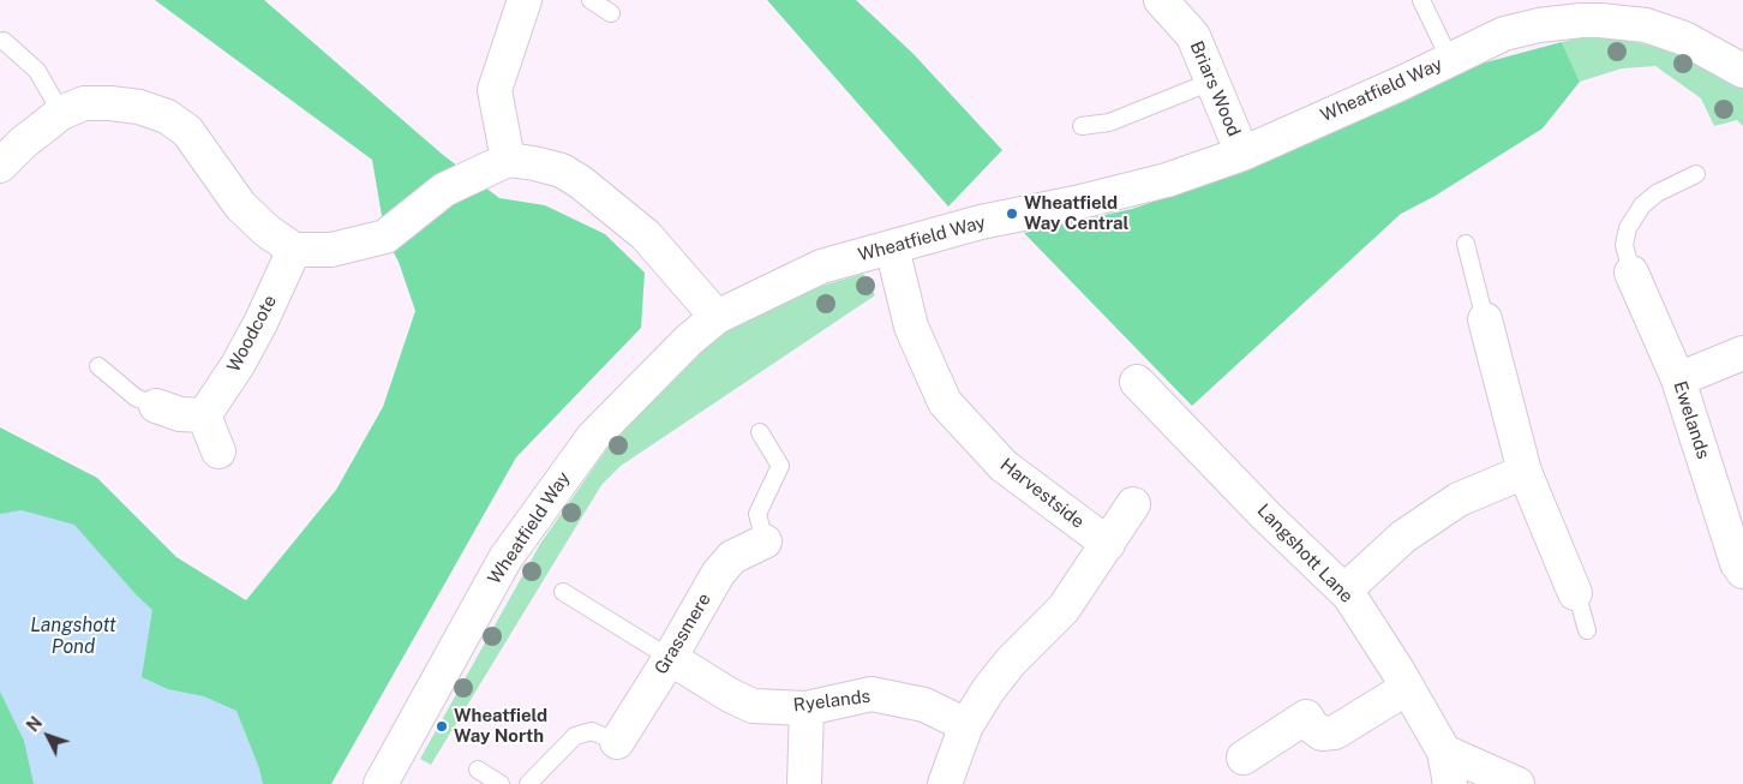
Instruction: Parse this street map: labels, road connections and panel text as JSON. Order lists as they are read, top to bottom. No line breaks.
{"streets":{"street":["Briars Wood","Wheatfield Way","Woodcote","Ewelands","Harvestside","Langshott Lane","Grassmere","Ryelands"]},"crossings":[["Briars Wood","Wheatfield Way"],["Wheatfield Way","Harvestside"],["Grassmere","Ryelands"]],"water":["Langshott Pond"],"places":["Wheatfield Way Central","Wheatfield Way North"],"north":"top left"}
